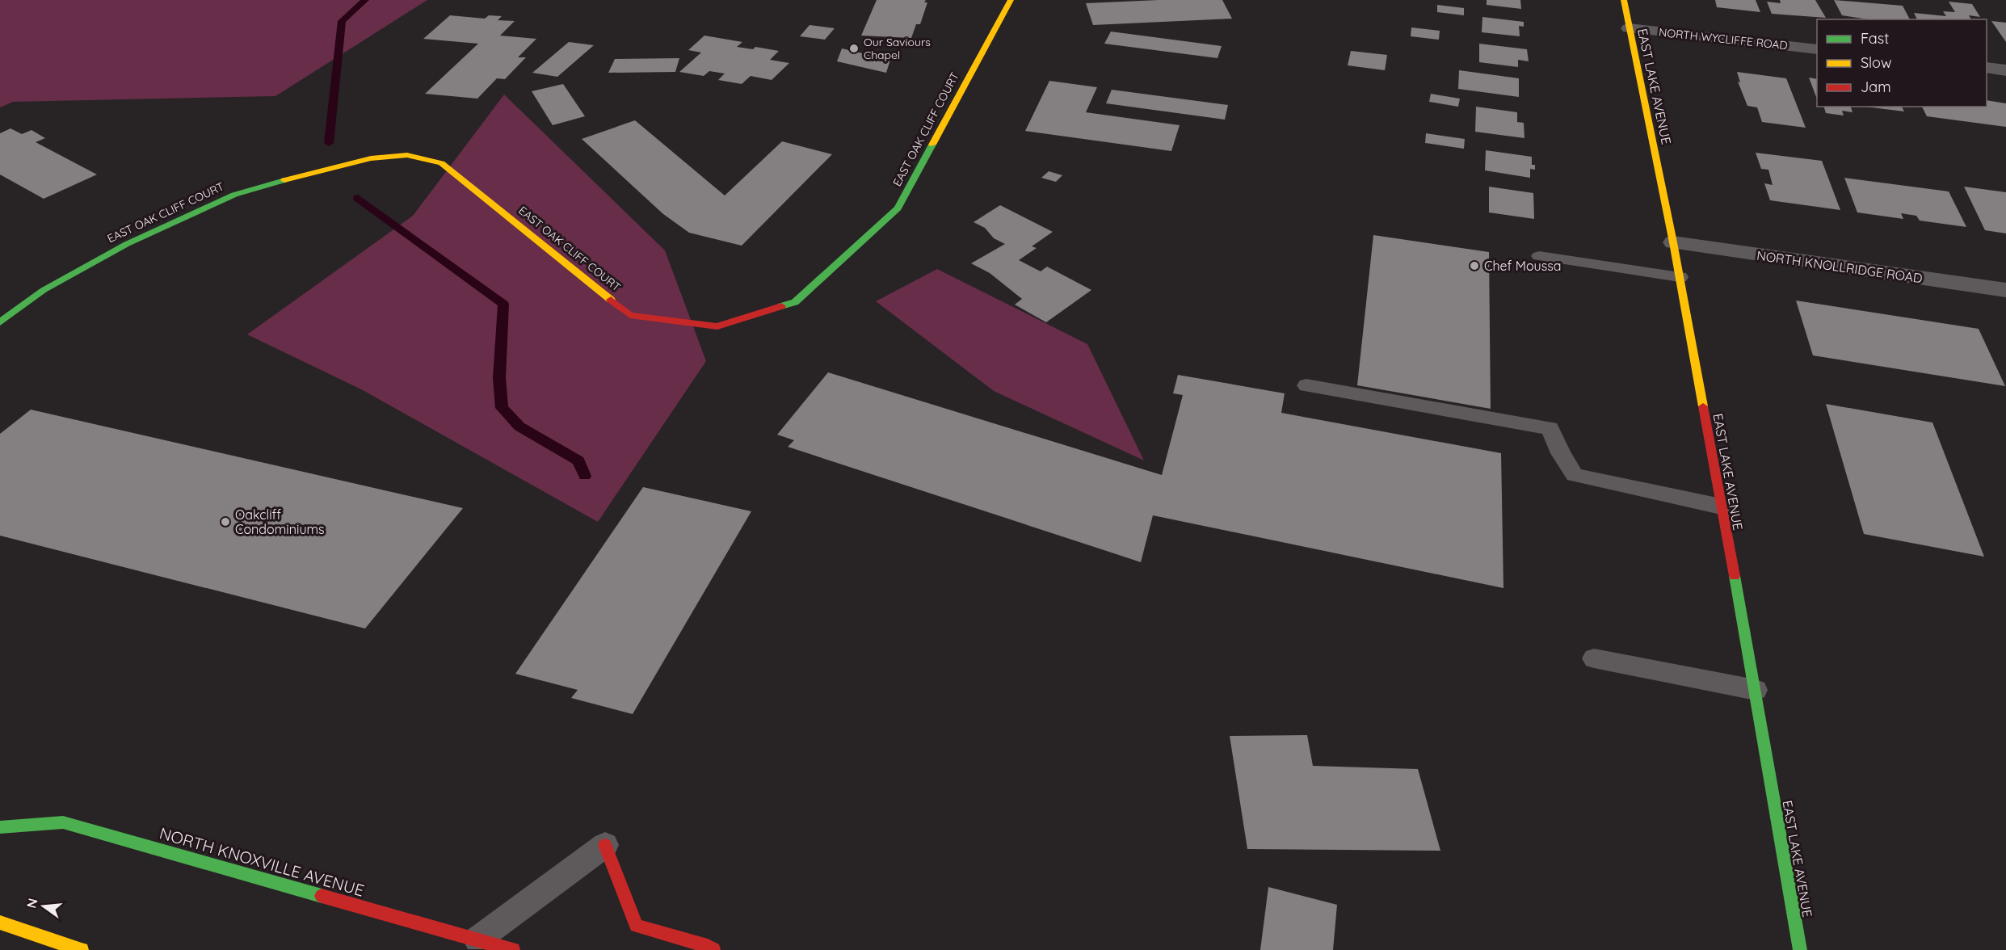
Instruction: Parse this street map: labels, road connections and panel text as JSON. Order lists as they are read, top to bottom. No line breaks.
{"streets":{"street":["NORTH WYCLIFFE ROAD","EAST LAKE AVENUE","EAST OAK CLIFF COURT","NORTH KNOLLRIDGE ROAD","NORTH KNOXVILLE AVENUE"]},"crossings":[["NORTH WYCLIFFE ROAD","EAST LAKE AVENUE"],["EAST LAKE AVENUE","NORTH KNOLLRIDGE ROAD"]],"places":["Our Saviours Chapel","Chef Moussa","Oakcliff Condominiums"],"legend":["Fast","Slow","Jam"],"north":"left"}
